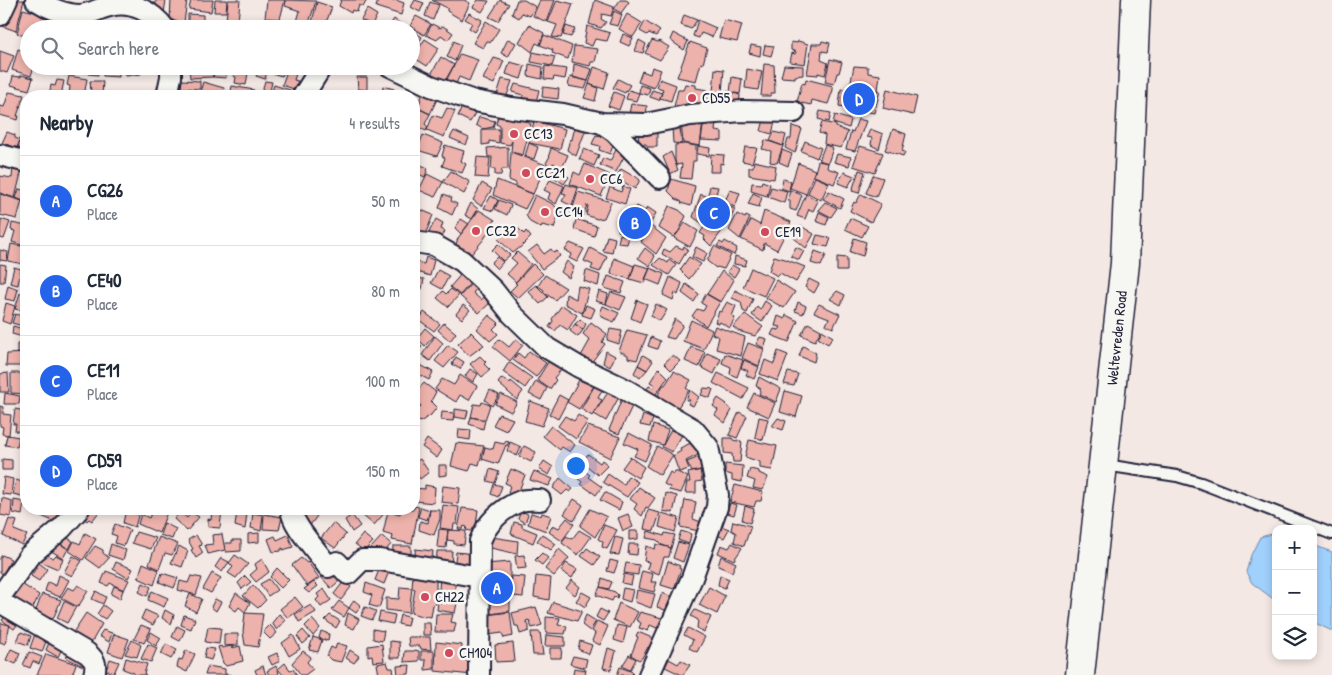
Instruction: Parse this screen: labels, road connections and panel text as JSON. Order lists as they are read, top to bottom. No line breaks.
{"streets":{"street":["Weltevreden Road"]},"places":["CD55","CC13","CC21","CC6","CC14","CC32","CE19","CH22","CH104"],"page":{"search":"Search here","pins":["D","C","B","A"],"heading":["Nearby","4 results"],"list":[{"mark":"A","name":"CG26","note":"Place","value":"50 m"},{"mark":"B","name":"CE40","note":"Place","value":"80 m"},{"mark":"C","name":"CE11","note":"Place","value":"100 m"},{"mark":"D","name":"CD59","note":"Place","value":"150 m"}],"map_buttons":["+","−"]}}
